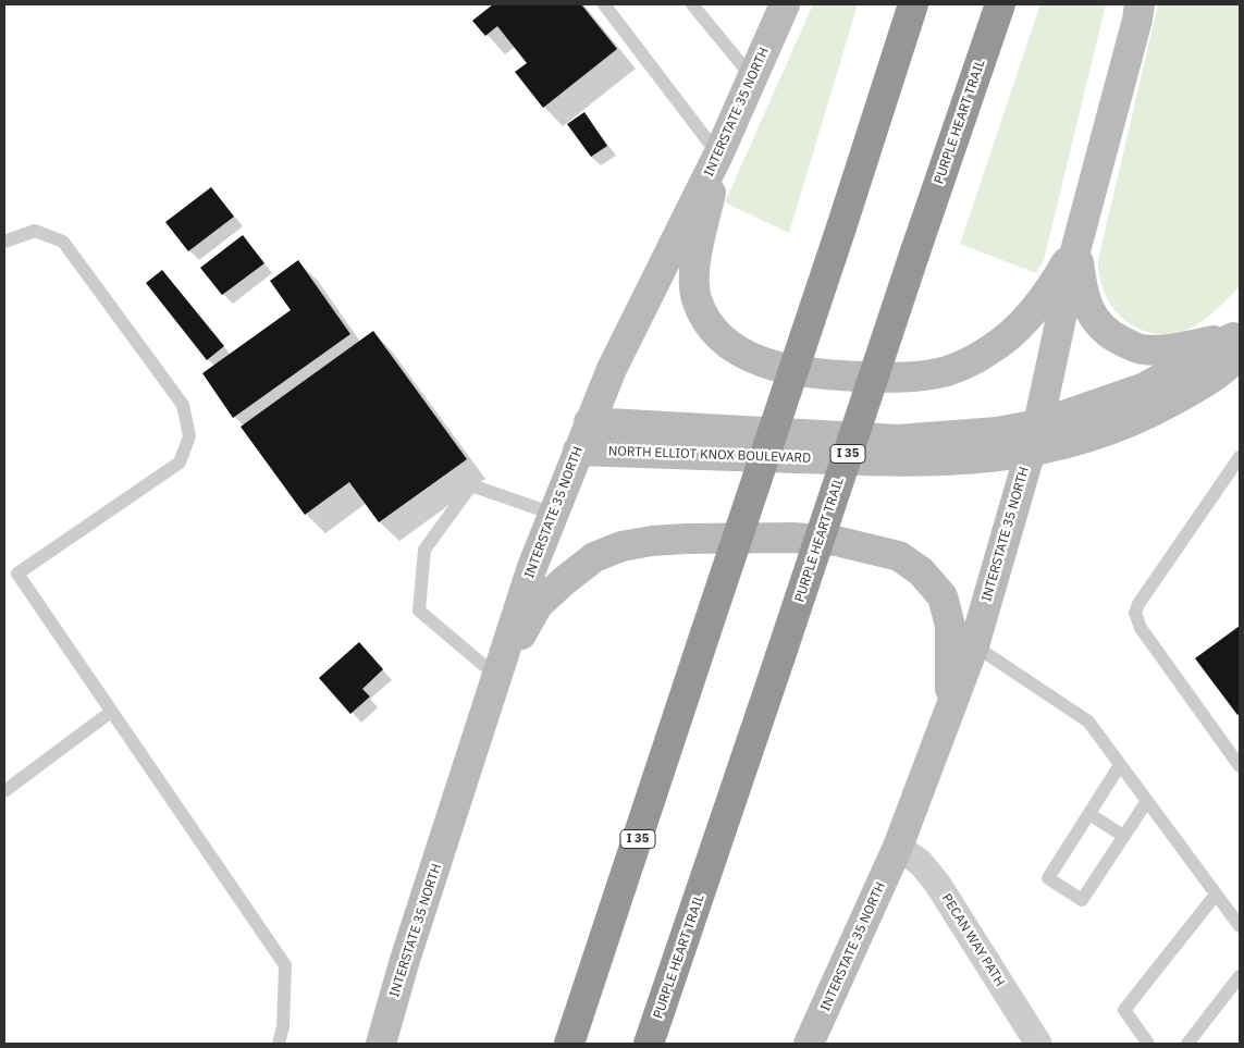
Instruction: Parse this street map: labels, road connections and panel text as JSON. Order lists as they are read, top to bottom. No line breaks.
{"streets":{"highway":["PURPLE HEART TRAIL","I 35"],"main road":["INTERSTATE 35 NORTH","NORTH ELLIOT KNOX BOULEVARD"],"street":["PECAN WAY PATH"]},"crossings":[["INTERSTATE 35 NORTH","NORTH ELLIOT KNOX BOULEVARD"],["INTERSTATE 35 NORTH","PECAN WAY PATH"]]}
